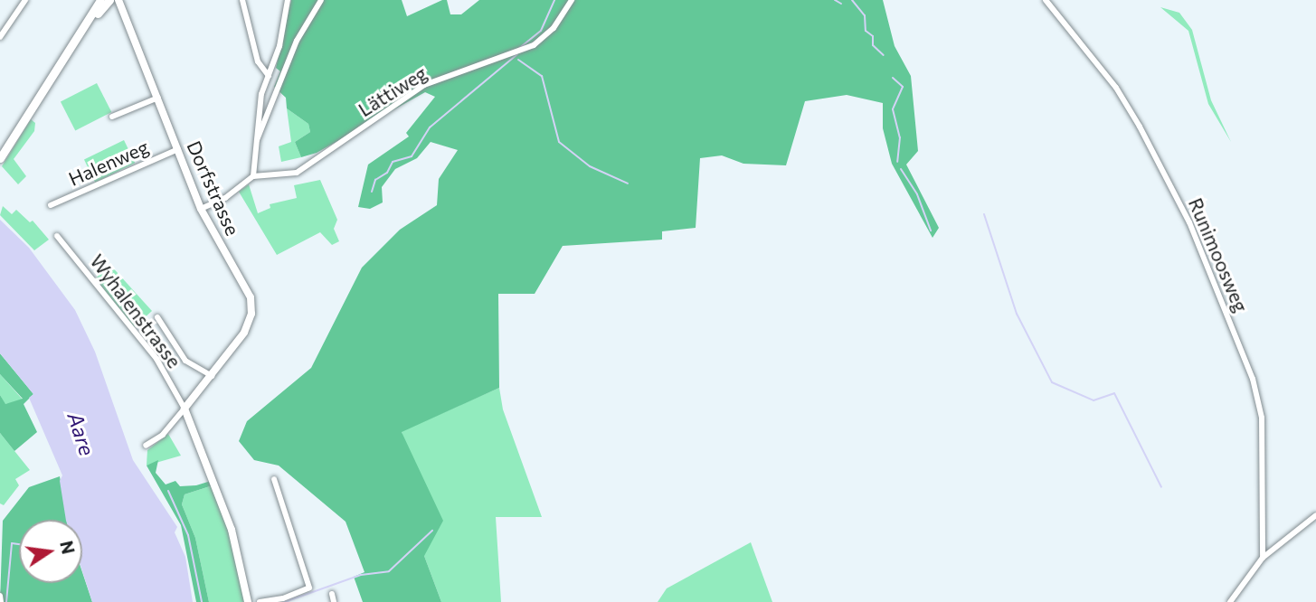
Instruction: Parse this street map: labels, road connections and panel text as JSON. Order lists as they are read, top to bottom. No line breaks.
{"streets":{"street":["Lättiweg","Halenweg","Dorfstrasse","Runimoosweg","Wyhalenstrasse"]},"crossings":[["Halenweg","Dorfstrasse"],["Dorfstrasse","Wyhalenstrasse"]],"water":["Aare"],"north":"right"}
